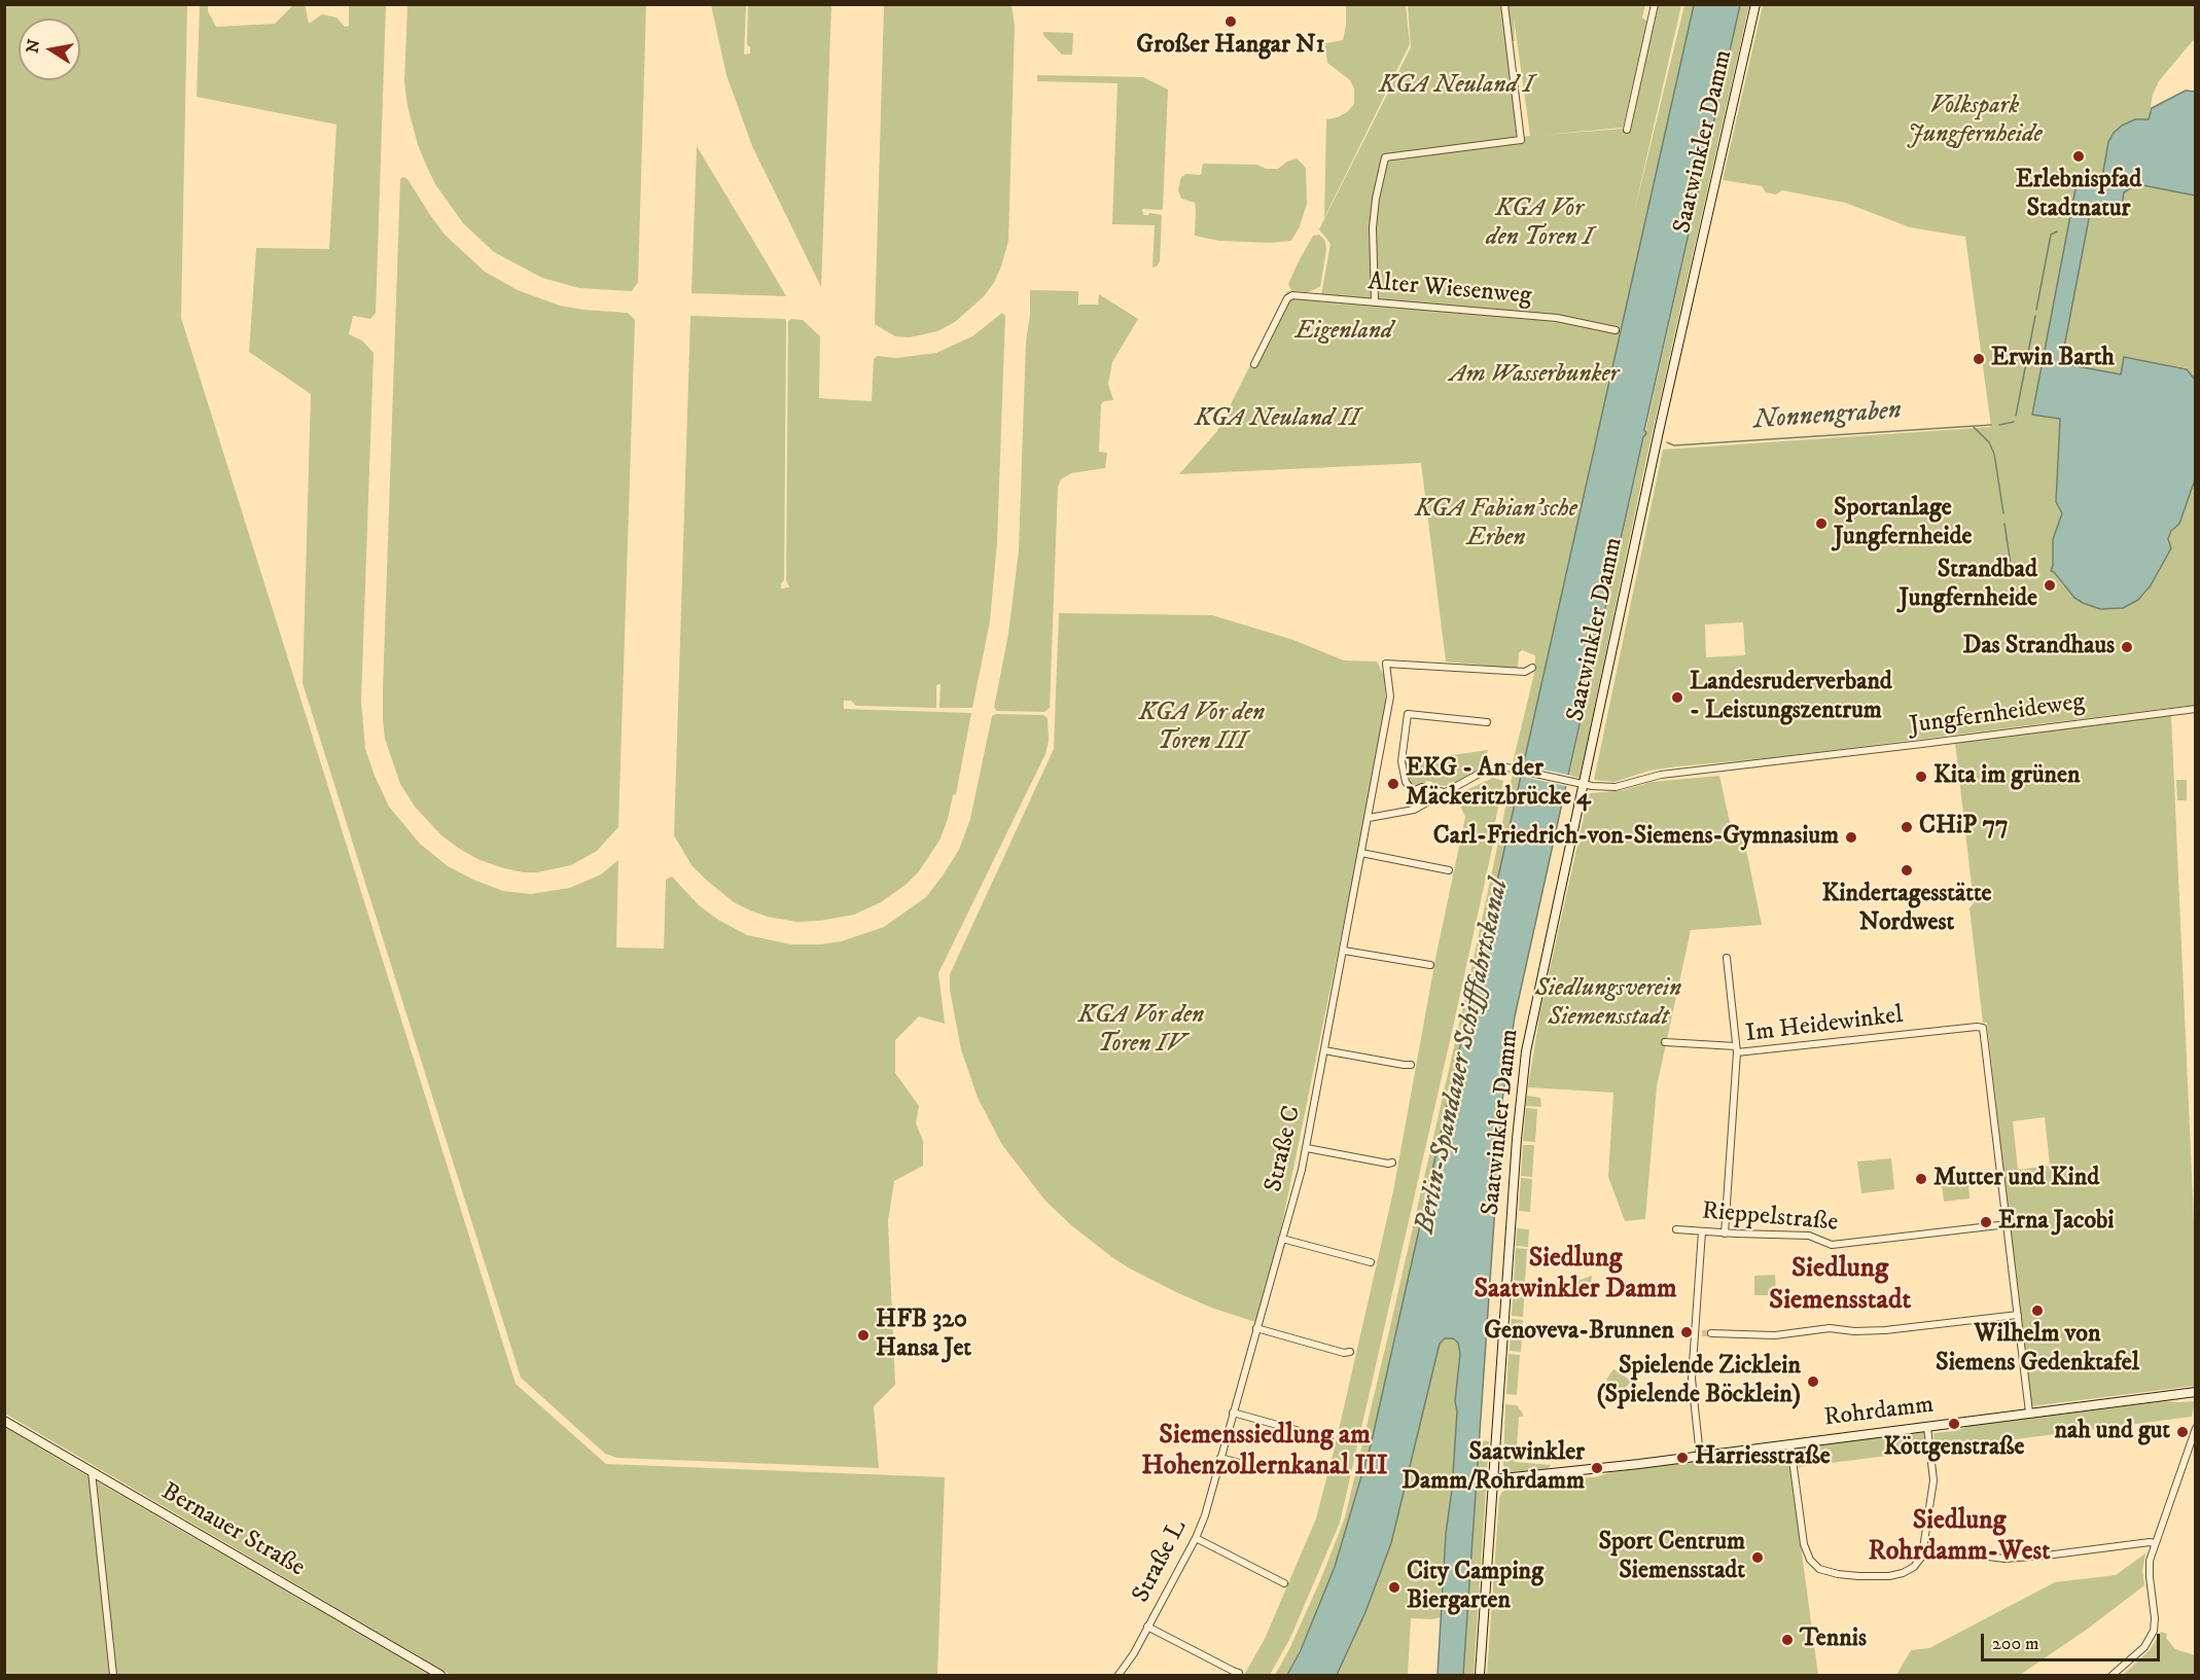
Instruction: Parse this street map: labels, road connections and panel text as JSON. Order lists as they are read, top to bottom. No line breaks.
{"streets":{"main road":["Saatwinkler Damm","Rohrdamm","Bernauer Straße"],"street":["Alter Wiesenweg","Jungfernheideweg","Im Heidewinkel","Straße C","Rieppelstraße","Straße L"]},"crossings":[["Saatwinkler Damm","Jungfernheideweg"],["Saatwinkler Damm","Rohrdamm"],["Jungfernheideweg","Straße C"],["Im Heidewinkel","Rieppelstraße"],["Straße C","Straße L"]],"districts":["Siedlung Saatwinkler Damm","Siedlung Siemensstadt","Siemenssiedlung am Hohenzollernkanal III","Siedlung Rohrdamm-West"],"water":["Nonnengraben","Berlin-Spandauer Schifffahrtskanal"],"parks":["KGA Neuland I","Volkspark Jungfernheide","KGA Vor den Toren I","Eigenland","Am Wasserbunker","KGA Neuland II","KGA Fabian'sche Erben","KGA Vor den Toren III","Siedlungsverein Siemensstadt","KGA Vor den Toren IV"],"places":["Großer Hangar N1","Erlebnispfad Stadtnatur","Erwin Barth","Sportanlage Jungfernheide","Strandbad Jungfernheide","Das Strandhaus","Landesruderverband - Leistungszentrum","Kita im grünen","EKG - An der Mäckeritzbrücke 4","CHiP 77","Carl-Friedrich-von-Siemens-Gymnasium","Kindertagesstätte Nordwest","Mutter und Kind","Erna Jacobi","Wilhelm von Siemens Gedenktafel","Genoveva-Brunnen","HFB 320 Hansa Jet","Spielende Zicklein (Spielende Böcklein)","Köttgenstraße","nah und gut","Harriesstraße","Saatwinkler Damm/Rohrdamm","Sport Centrum Siemensstadt","City Camping Biergarten","Tennis"],"scale_bar":"200 m","north":"left"}
